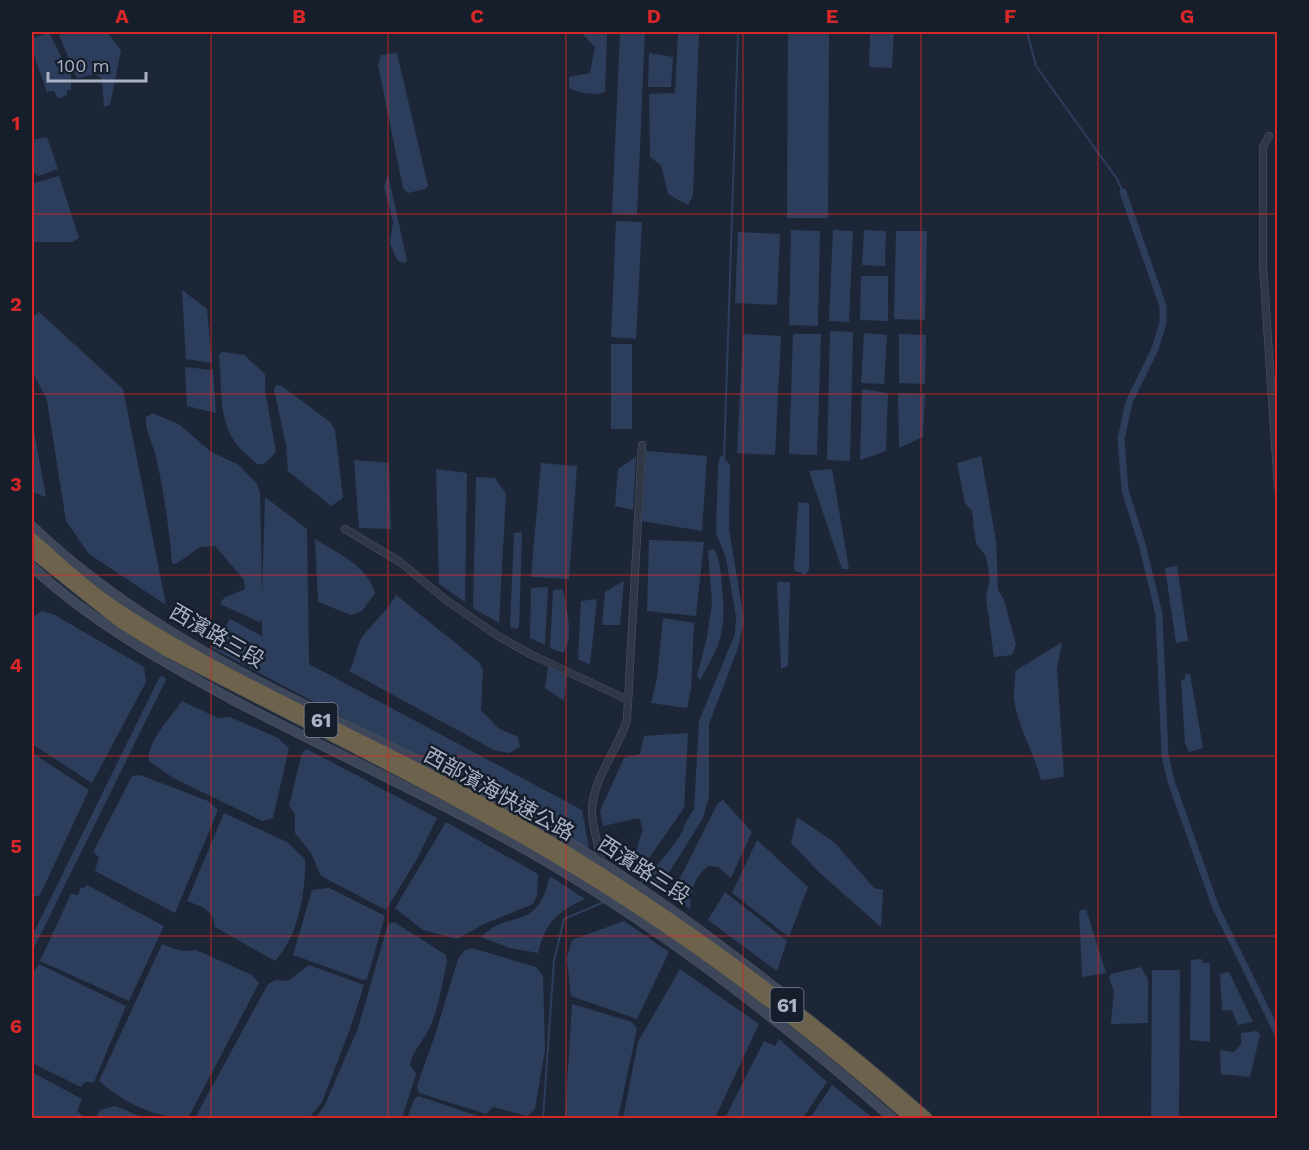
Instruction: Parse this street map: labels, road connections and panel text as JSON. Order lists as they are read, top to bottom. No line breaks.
{"streets":{"highway":["61","西部濱海快速公路"],"street":["西濱路三段"]},"crossings":[["西濱路三段","西部濱海快速公路"]],"scale_bar":"100 m","grid":{"columns":["A","B","C","D","E","F","G"],"rows":["1","2","3","4","5","6"]}}
